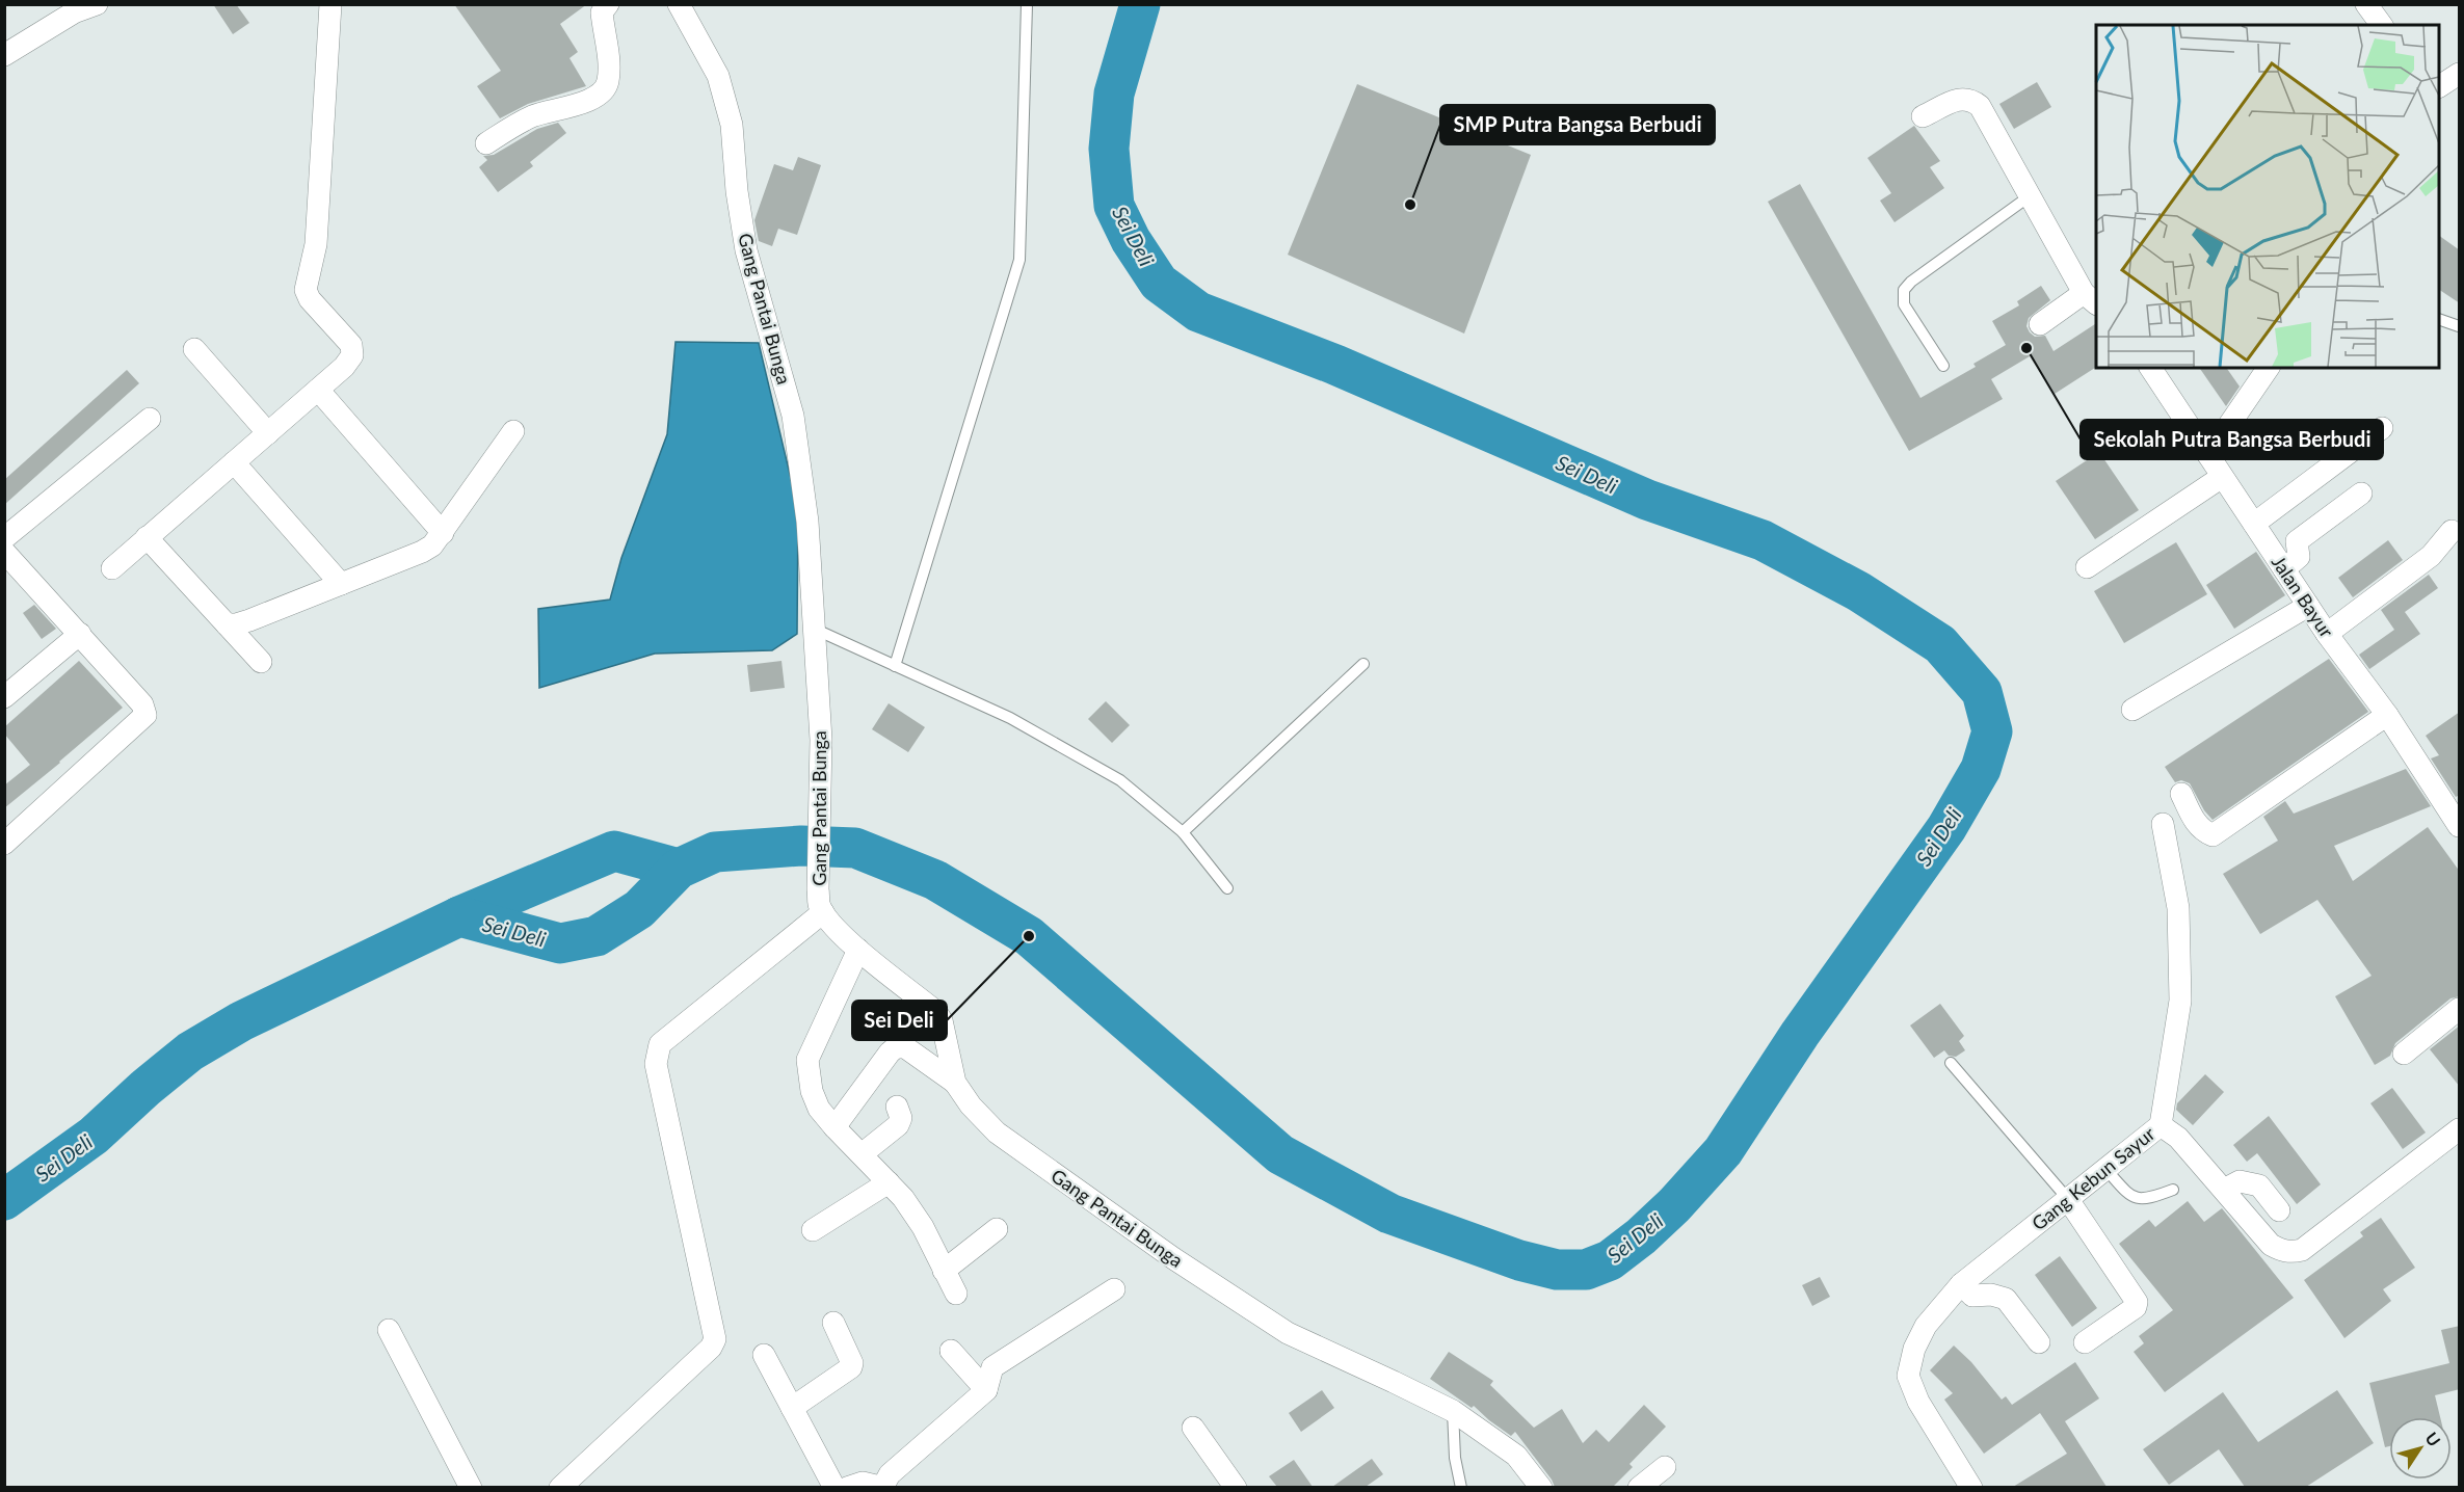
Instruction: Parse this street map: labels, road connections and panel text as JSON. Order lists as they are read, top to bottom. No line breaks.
{"streets":{"street":["Gang Pantai Bunga","Jalan Bayur","Gang Kebun Sayur"]},"water":["Sei Deli"],"places":["SMP Putra Bangsa Berbudi","Sekolah Putra Bangsa Berbudi","Sei Deli"],"north":"top right"}
